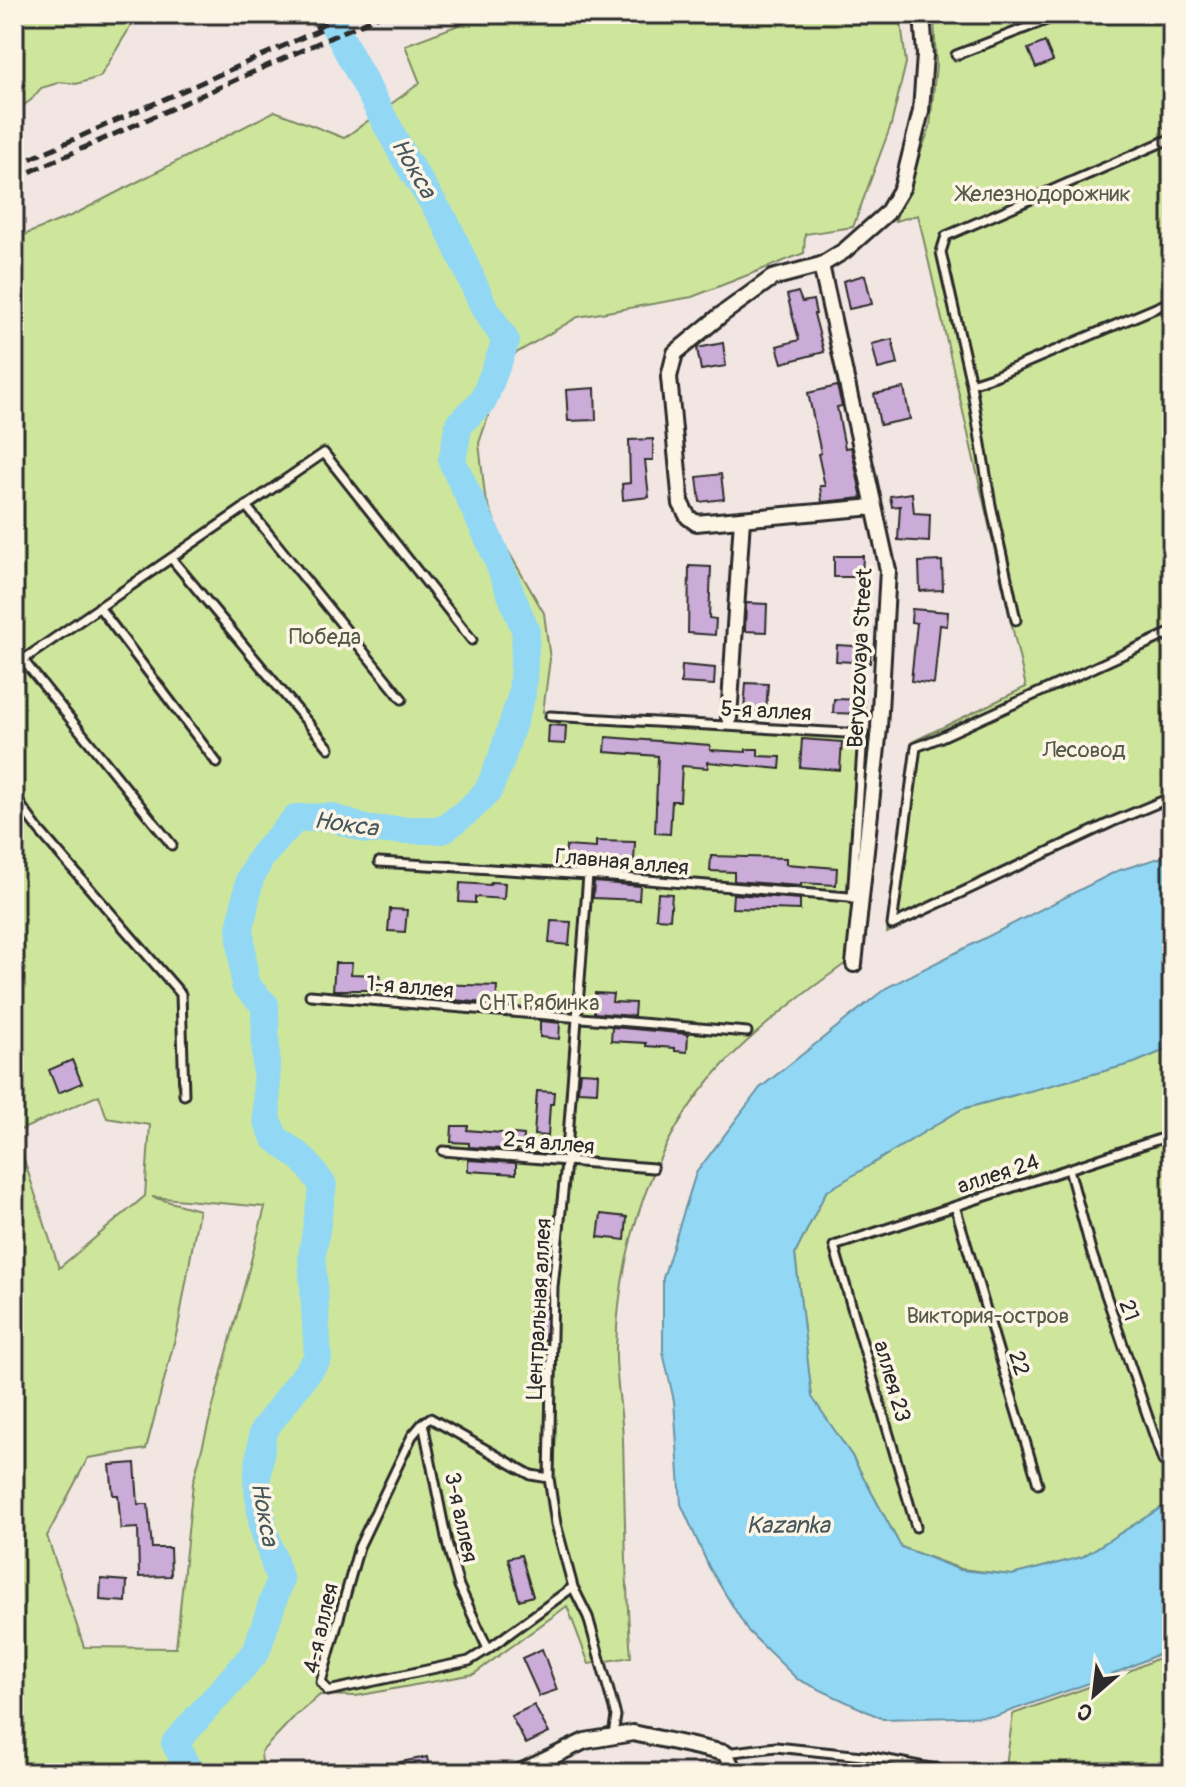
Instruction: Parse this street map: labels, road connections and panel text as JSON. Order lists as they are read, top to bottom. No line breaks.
{"streets":{"street":["Beryozovaya Street"],"lane":["5-я аллея","Главная аллея","1-я аллея","2-я аллея","аллея 24","Центральная аллея","21","22","аллея 23","3-я аллея","4-я аллея"]},"crossings":[["Beryozovaya Street","5-я аллея"],["Beryozovaya Street","Главная аллея"],["5-я аллея","Главная аллея"],["Главная аллея","Центральная аллея"],["1-я аллея","Центральная аллея"],["2-я аллея","Центральная аллея"],["аллея 24","21"],["аллея 24","22"],["аллея 24","аллея 23"],["Центральная аллея","3-я аллея"],["3-я аллея","4-я аллея"]],"water":["Нокса","Kazanka"],"parks":["Железнодорожник","Победа","Лесовод","СНТ Рябинка","Виктория-остров"],"north":"bottom left"}
